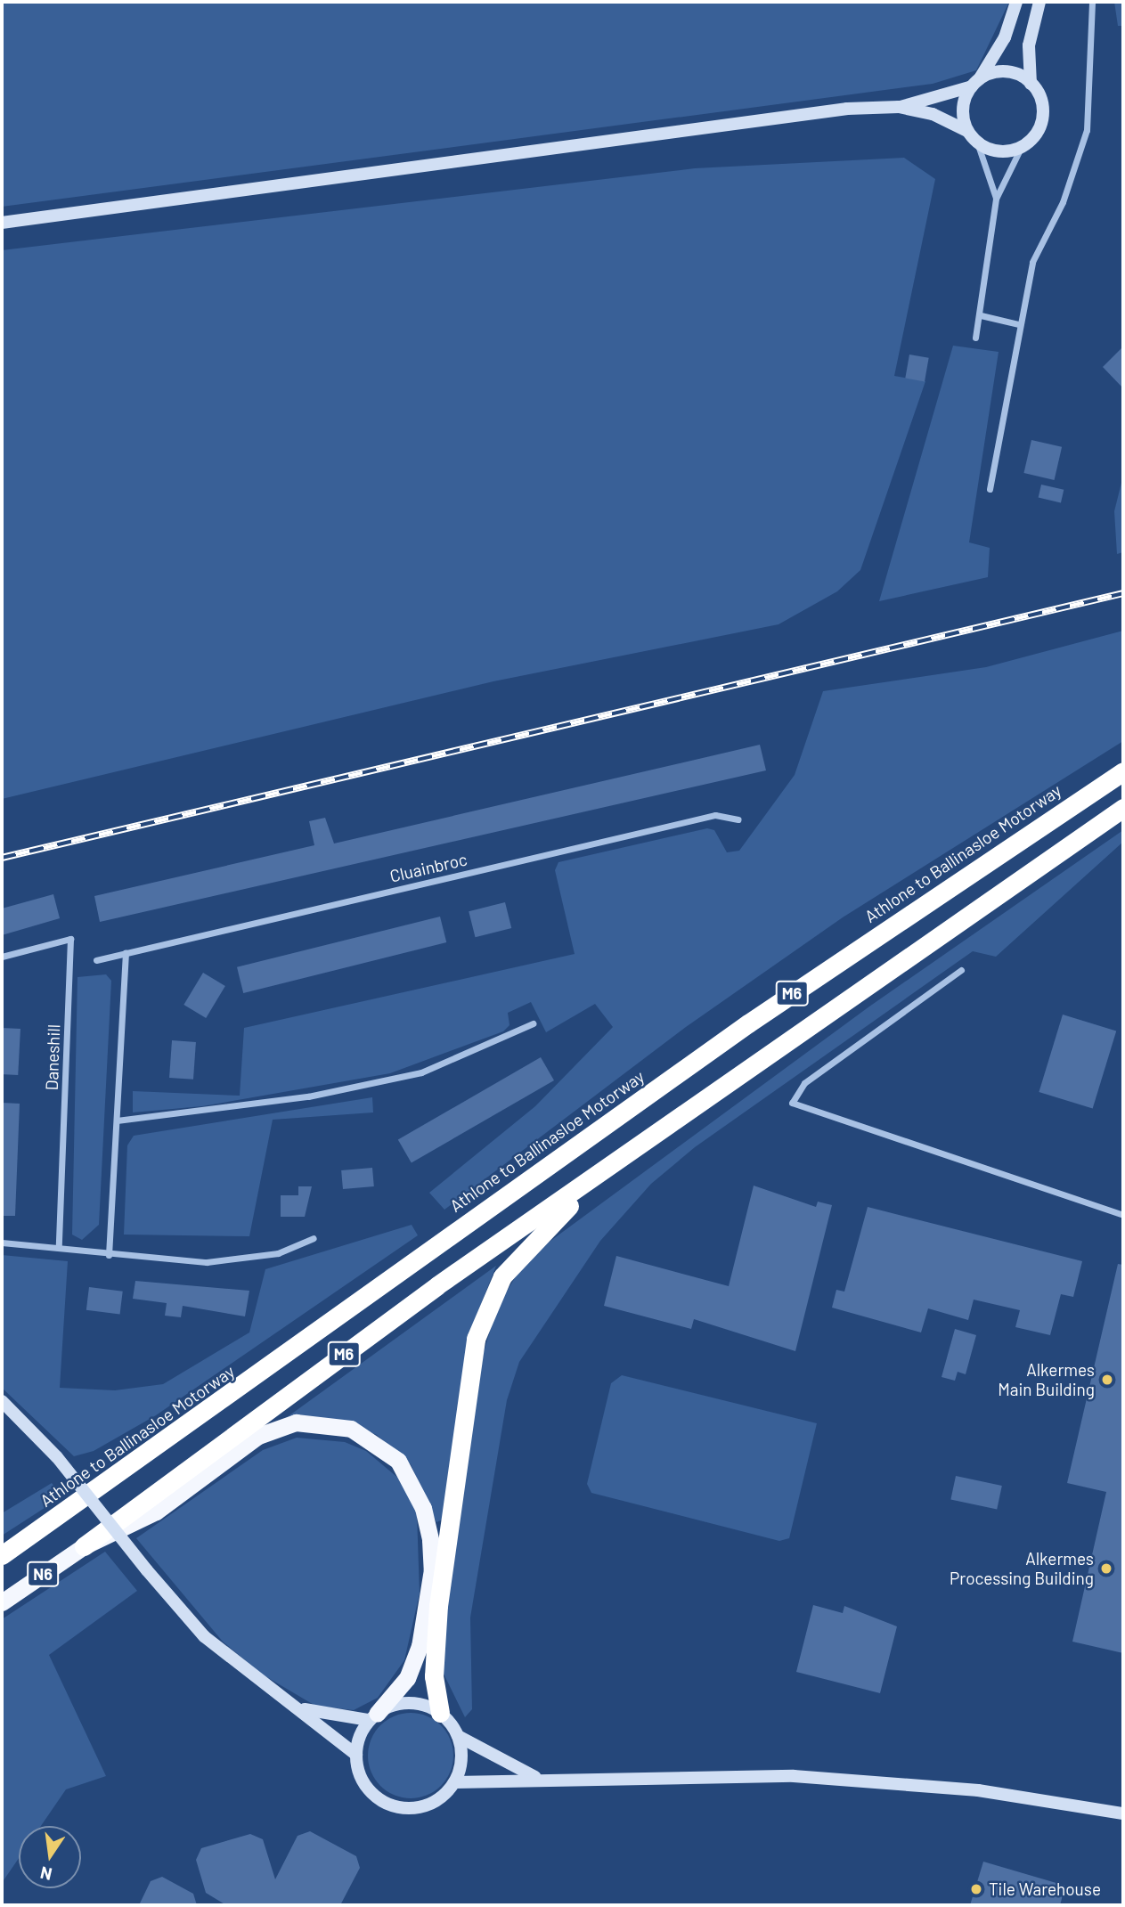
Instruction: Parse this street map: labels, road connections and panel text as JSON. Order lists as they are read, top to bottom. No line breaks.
{"streets":{"highway":["Athlone to Ballinasloe Motorway","M6","N6"],"street":["Cluainbroc","Daneshill"]},"crossings":[["M6","N6"]],"places":["Alkermes Main Building","Alkermes Processing Building","Tile Warehouse"],"north":"bottom"}
